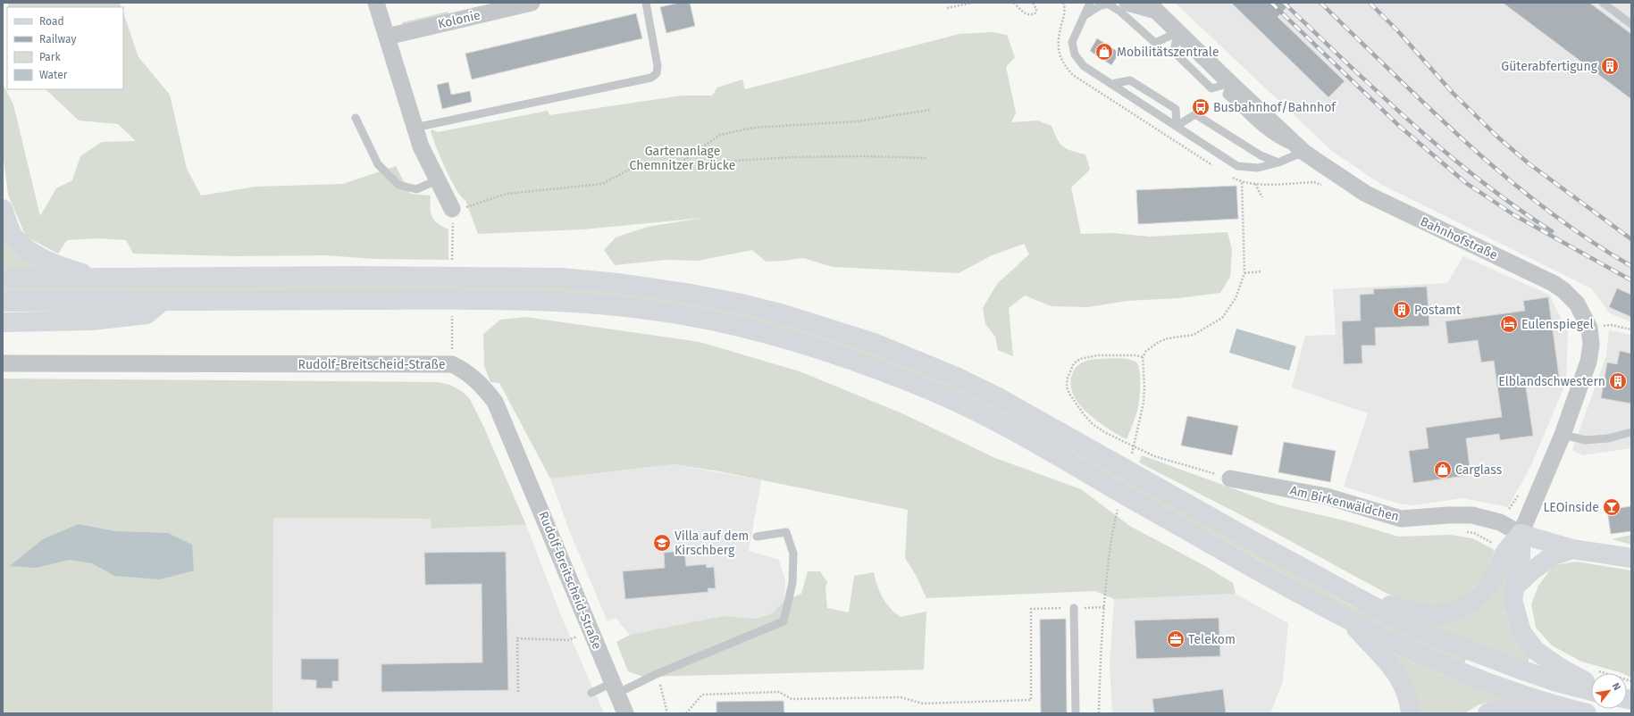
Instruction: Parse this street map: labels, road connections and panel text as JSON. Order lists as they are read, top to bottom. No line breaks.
{"streets":{"street":["Kolonie","Bahnhofstraße","Rudolf-Breitscheid-Straße","Am Birkenwäldchen"]},"crossings":[["Bahnhofstraße","Am Birkenwäldchen"]],"parks":["Gartenanlage Chemnitzer Brücke"],"places":{"shop":["Mobilitätszentrale","Carglass"],"building":["Güterabfertigung","Postamt","Elblandschwestern"],"bus stop":["Busbahnhof/Bahnhof"],"hotel":["Eulenspiegel"],"bar":["LEOinside"],"school or university":["Villa auf dem Kirschberg"],"office":["Telekom"]},"legend":["Road","Railway","Park","Water"],"north":"top right"}
